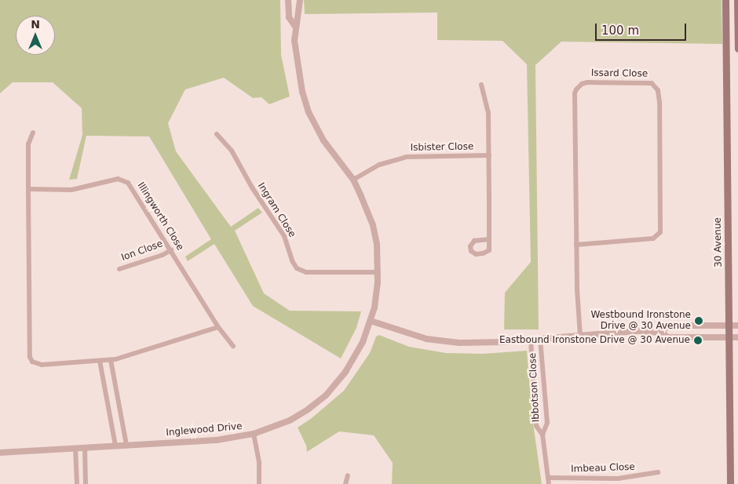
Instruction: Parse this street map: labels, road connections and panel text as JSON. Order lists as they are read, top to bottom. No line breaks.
{"streets":{"main road":["30 Avenue"],"street":["Issard Close","Isbister Close","Ingram Close","Illingworth Close","Ion Close","Ibbotson Close","Inglewood Drive","Imbeau Close"]},"crossings":[["Isbister Close","Inglewood Drive"],["Ingram Close","Inglewood Drive"],["Illingworth Close","Ion Close"],["Ibbotson Close","Imbeau Close"]],"places":["Westbound Ironstone Drive @ 30 Avenue","Eastbound Ironstone Drive @ 30 Avenue"],"scale_bar":"100 m","north":"top"}
